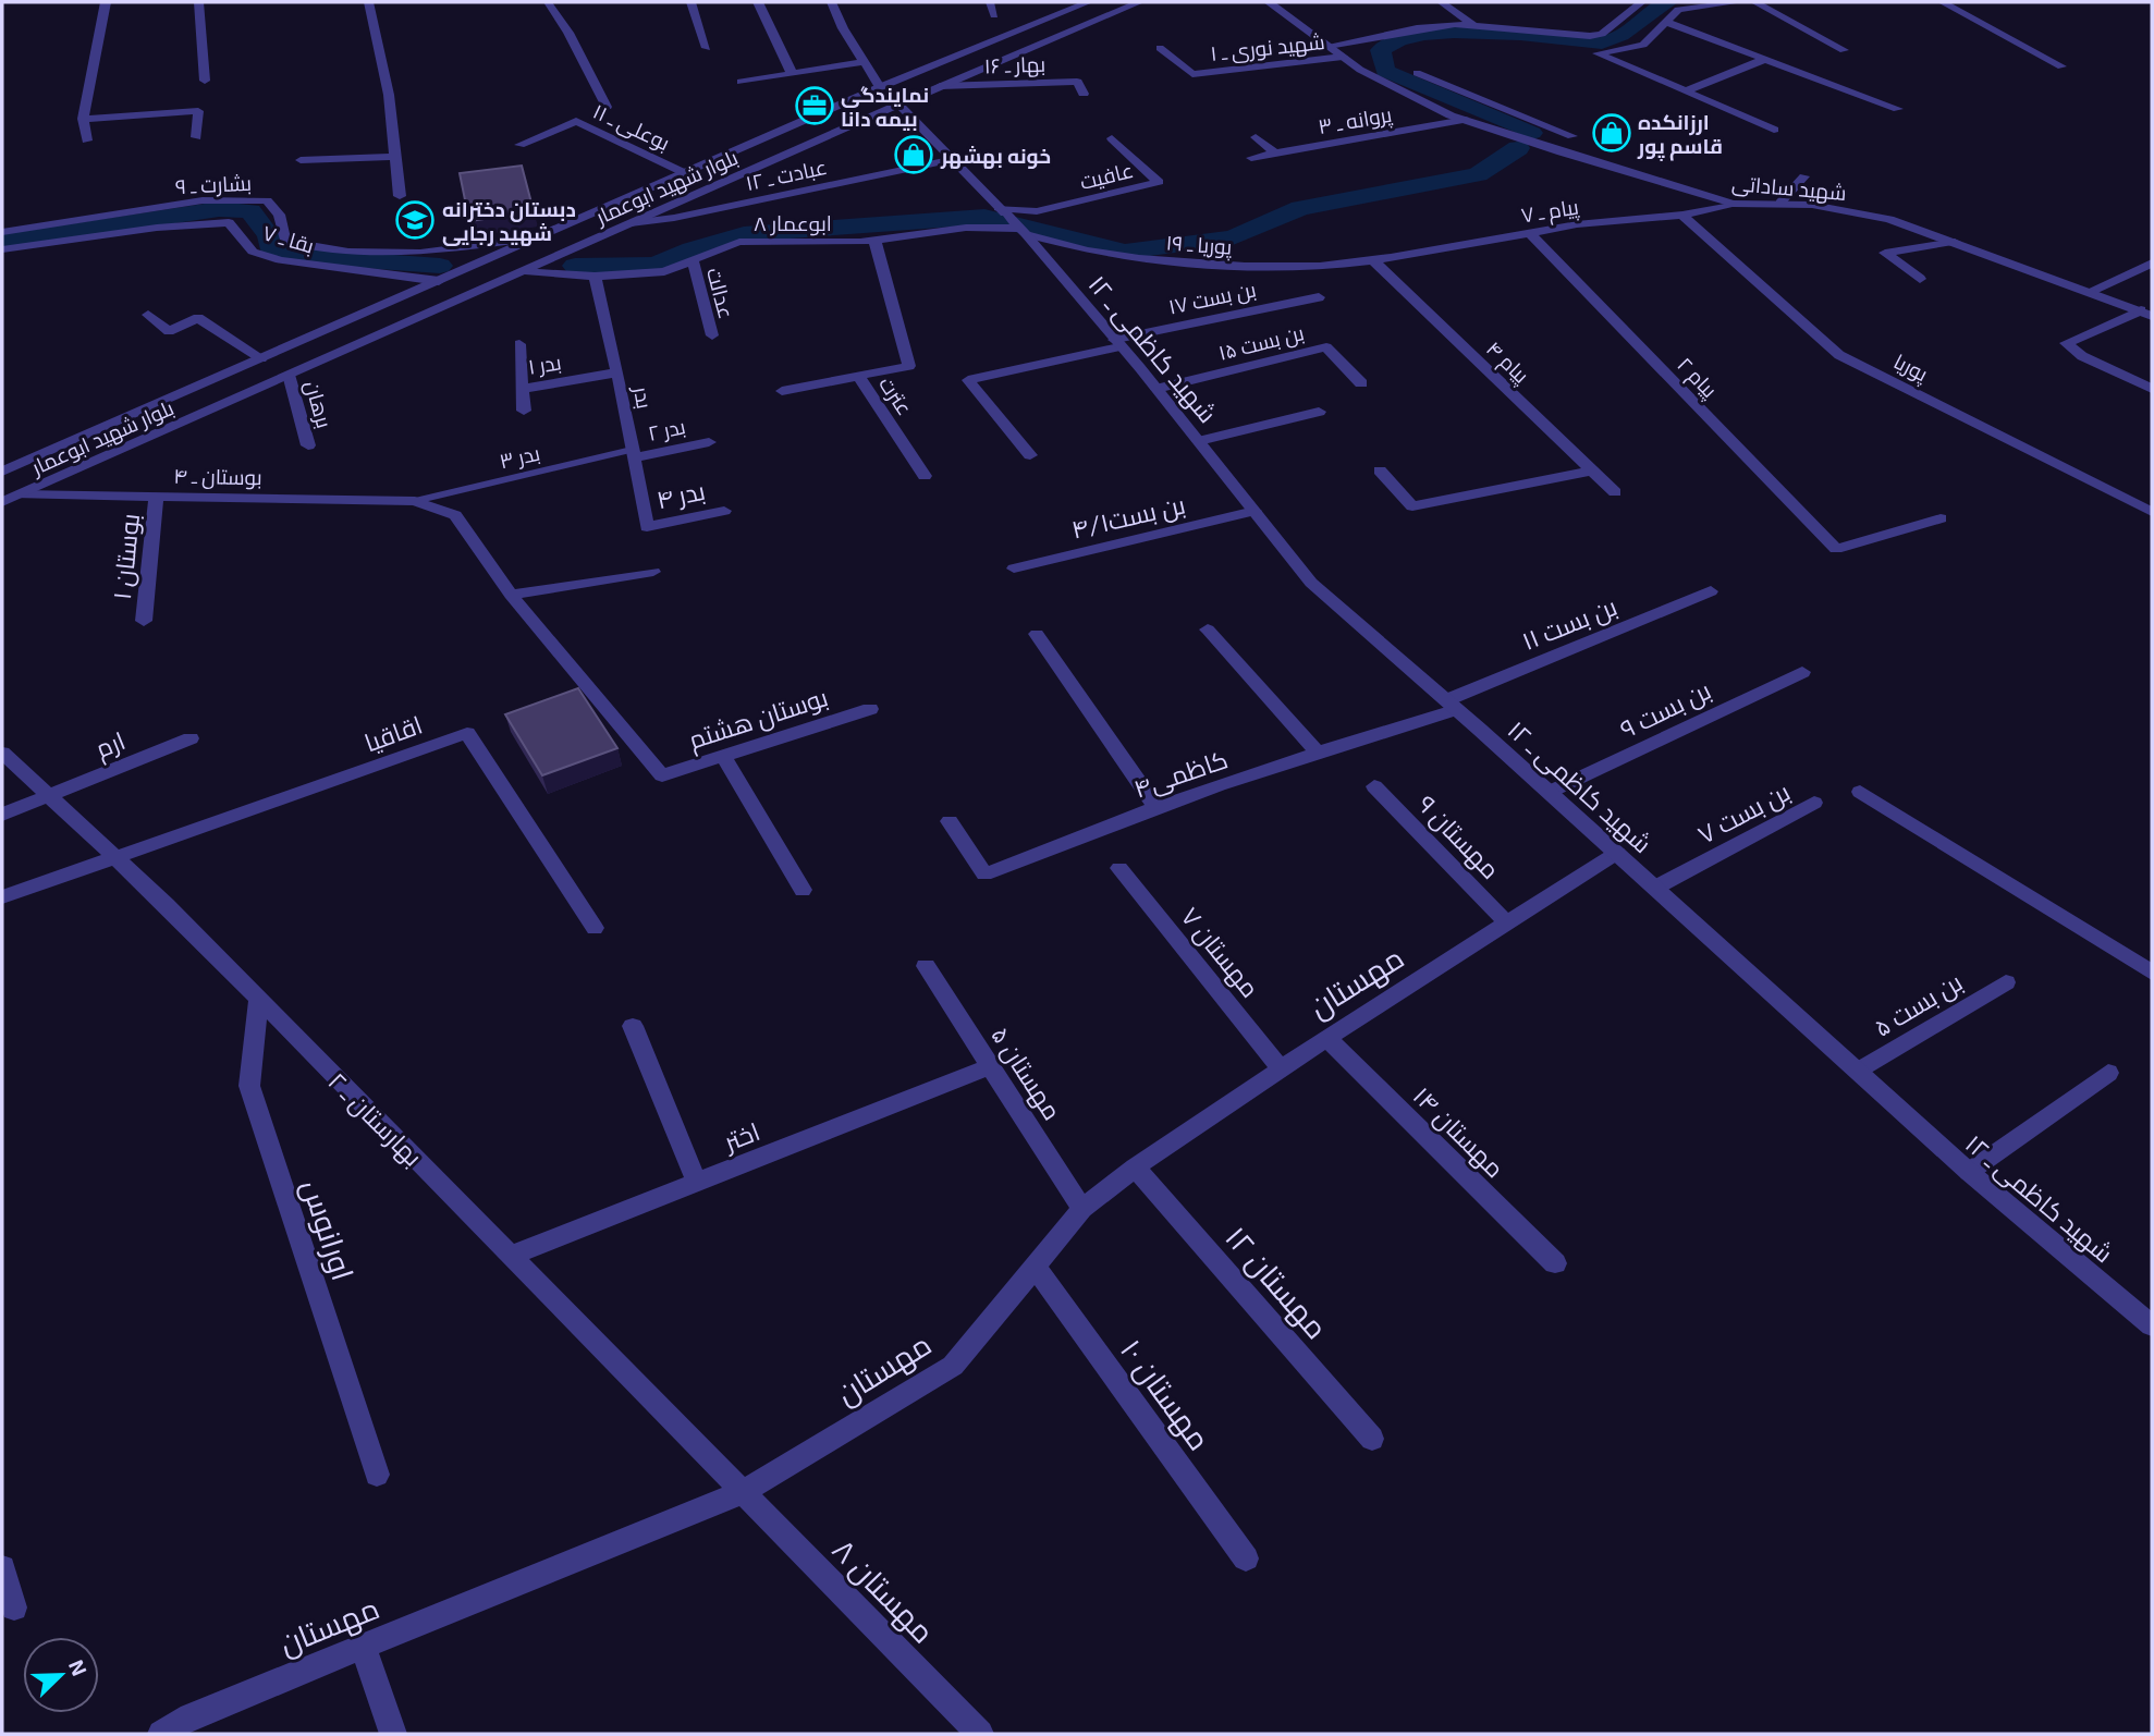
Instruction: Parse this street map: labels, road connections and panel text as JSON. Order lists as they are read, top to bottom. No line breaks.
{"streets":{"street":["شهید نوری ـ ۱","بهار ـ ۱۶","پروانه ـ ۳","بوعلی ـ ۱۱","عبادت ـ ۱۲","عافیت","بشارت ـ ۹","بلوار شهید ابوعمار","شهید ساداتی","پیام ـ ۷","ابوعمار ۸","بقا ـ ۷","پوریا ـ ۱۹","عدالت","بن بست ۱۷","بن بست ۱۵","شهید کاظمی ـ ۱۲","پیام ۴","بدر ۱","پوریا","پیام ۲","عترت","بدر","برهان","بدر ۲","بوستان ـ ۴","بدر ۴","بن بست۴/۱","بوستان ۱","بن بست ۱۱","بن بست ۹","بوستان هشتم","اقاقیا","ارم","کاظمی۴","بن بست ۷","مهستان ۹","مهستان ۷","مهستان","بن بست ۵","مهستان ۵","بهارستان ـ ۲","مهستان ۱۴","اختر","اورانوس","مهستان ۱۲","مهستان ۱۰","مهستان ۸"],"lane":["بدر ۳"]},"crossings":[["شهید نوری ـ ۱","شهید ساداتی"],["بهار ـ ۱۶","بلوار شهید ابوعمار"],["پروانه ـ ۳","شهید ساداتی"],["بوعلی ـ ۱۱","بلوار شهید ابوعمار"],["عبادت ـ ۱۲","بلوار شهید ابوعمار"],["عبادت ـ ۱۲","شهید کاظمی ـ ۱۲"],["عافیت","شهید کاظمی ـ ۱۲"],["بشارت ـ ۹","بلوار شهید ابوعمار"],["بلوار شهید ابوعمار","ابوعمار ۸"],["بلوار شهید ابوعمار","بقا ـ ۷"],["بلوار شهید ابوعمار","شهید کاظمی ـ ۱۲"],["بلوار شهید ابوعمار","برهان"],["بلوار شهید ابوعمار","بوستان ـ ۴"],["شهید ساداتی","پیام ـ ۷"],["پیام ـ ۷","پوریا ـ ۱۹"],["پیام ـ ۷","پیام ۴"],["پیام ـ ۷","پوریا"],["پیام ـ ۷","پیام ۲"],["ابوعمار ۸","پوریا ـ ۱۹"],["ابوعمار ۸","عدالت"],["ابوعمار ۸","شهید کاظمی ـ ۱۲"],["ابوعمار ۸","عترت"],["ابوعمار ۸","بدر"],["پوریا ـ ۱۹","شهید کاظمی ـ ۱۲"],["پوریا ـ ۱۹","پیام ۴"],["بن بست ۱۷","شهید کاظمی ـ ۱۲"],["بن بست ۱۵","شهید کاظمی ـ ۱۲"],["شهید کاظمی ـ ۱۲","بن بست۴/۱"],["شهید کاظمی ـ ۱۲","بن بست ۱۱"],["شهید کاظمی ـ ۱۲","بن بست ۹"],["شهید کاظمی ـ ۱۲","کاظمی۴"],["شهید کاظمی ـ ۱۲","بن بست ۷"],["شهید کاظمی ـ ۱۲","مهستان"],["شهید کاظمی ـ ۱۲","بن بست ۵"],["بدر ۱","بدر"],["بدر","بدر ۲"],["بدر","بدر ۳"],["بدر","بدر ۴"],["بدر ۲","بدر ۳"],["بدر ۳","بوستان ـ ۴"],["بوستان ـ ۴","بوستان ۱"],["بوستان ـ ۴","بوستان هشتم"],["بن بست ۱۱","کاظمی۴"],["اقاقیا","بهارستان ـ ۲"],["ارم","بهارستان ـ ۲"],["مهستان ۹","مهستان"],["مهستان ۷","مهستان"],["مهستان","مهستان ۵"],["مهستان","بهارستان ـ ۲"],["مهستان","مهستان ۱۴"],["مهستان","مهستان ۱۲"],["مهستان","مهستان ۱۰"],["مهستان","مهستان ۸"],["مهستان ۵","اختر"],["بهارستان ـ ۲","اختر"],["بهارستان ـ ۲","اورانوس"],["بهارستان ـ ۲","مهستان ۸"]],"places":{"office":["نمایندگی بیمه دانا"],"shop":["ارزانکده قاسم پور","خونه بهشهر"],"school or university":["دبستان دخترانه شهید رجایی"]},"north":"top right"}
